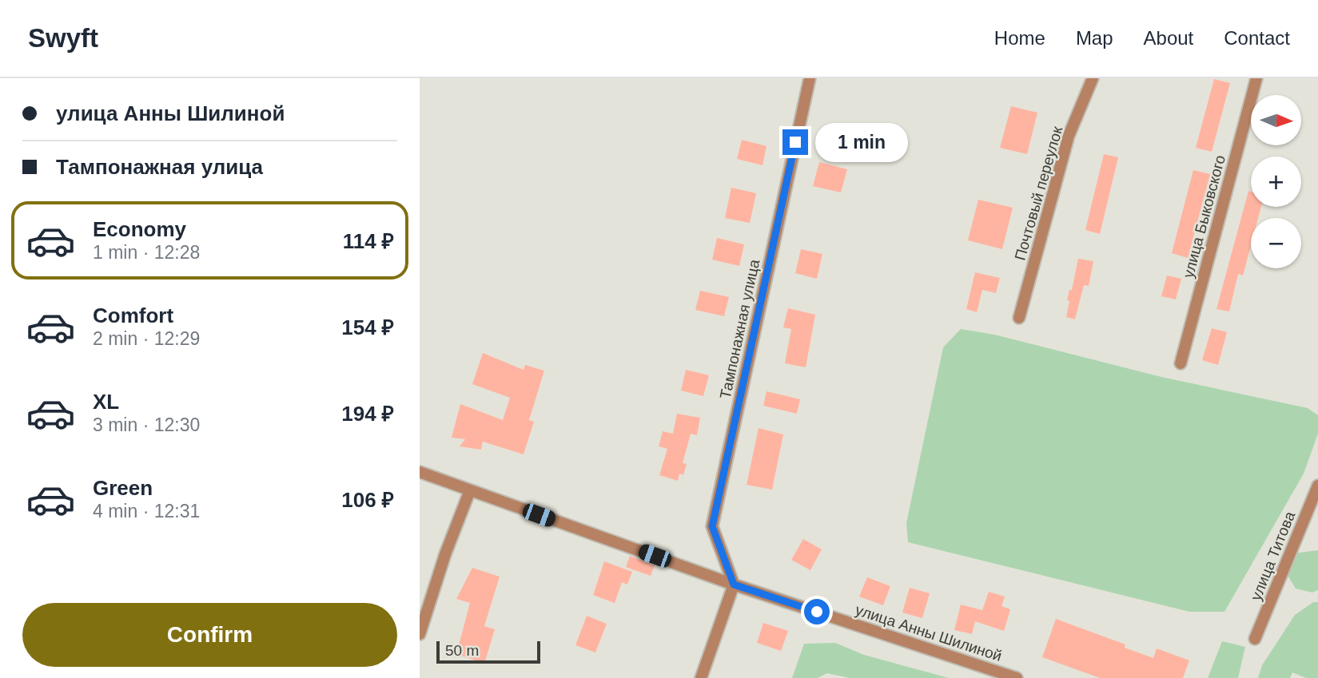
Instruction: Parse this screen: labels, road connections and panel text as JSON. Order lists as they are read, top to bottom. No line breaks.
{"streets":{"street":["Почтовый переулок","улица Быковского","Тампонажная улица","улица Титова","улица Анны Шилиной"]},"crossings":[["Тампонажная улица","улица Анны Шилиной"]],"scale_bar":"50 m","north":"right","page":{"header":"Swyft","nav":["Home","Map","About","Contact"],"banner":["улица Анны Шилиной","Тампонажная улица"],"map_buttons":["+","−"],"bubble":"1 min","list":[{"name":"Economy","note":"1 min · 12:28","value":"114 ₽"},{"name":"Comfort","note":"2 min · 12:29","value":"154 ₽"},{"name":"XL","note":"3 min · 12:30","value":"194 ₽"},{"name":"Green","note":"4 min · 12:31","value":"106 ₽"}],"buttons":"Confirm","scale":"50 m"}}
